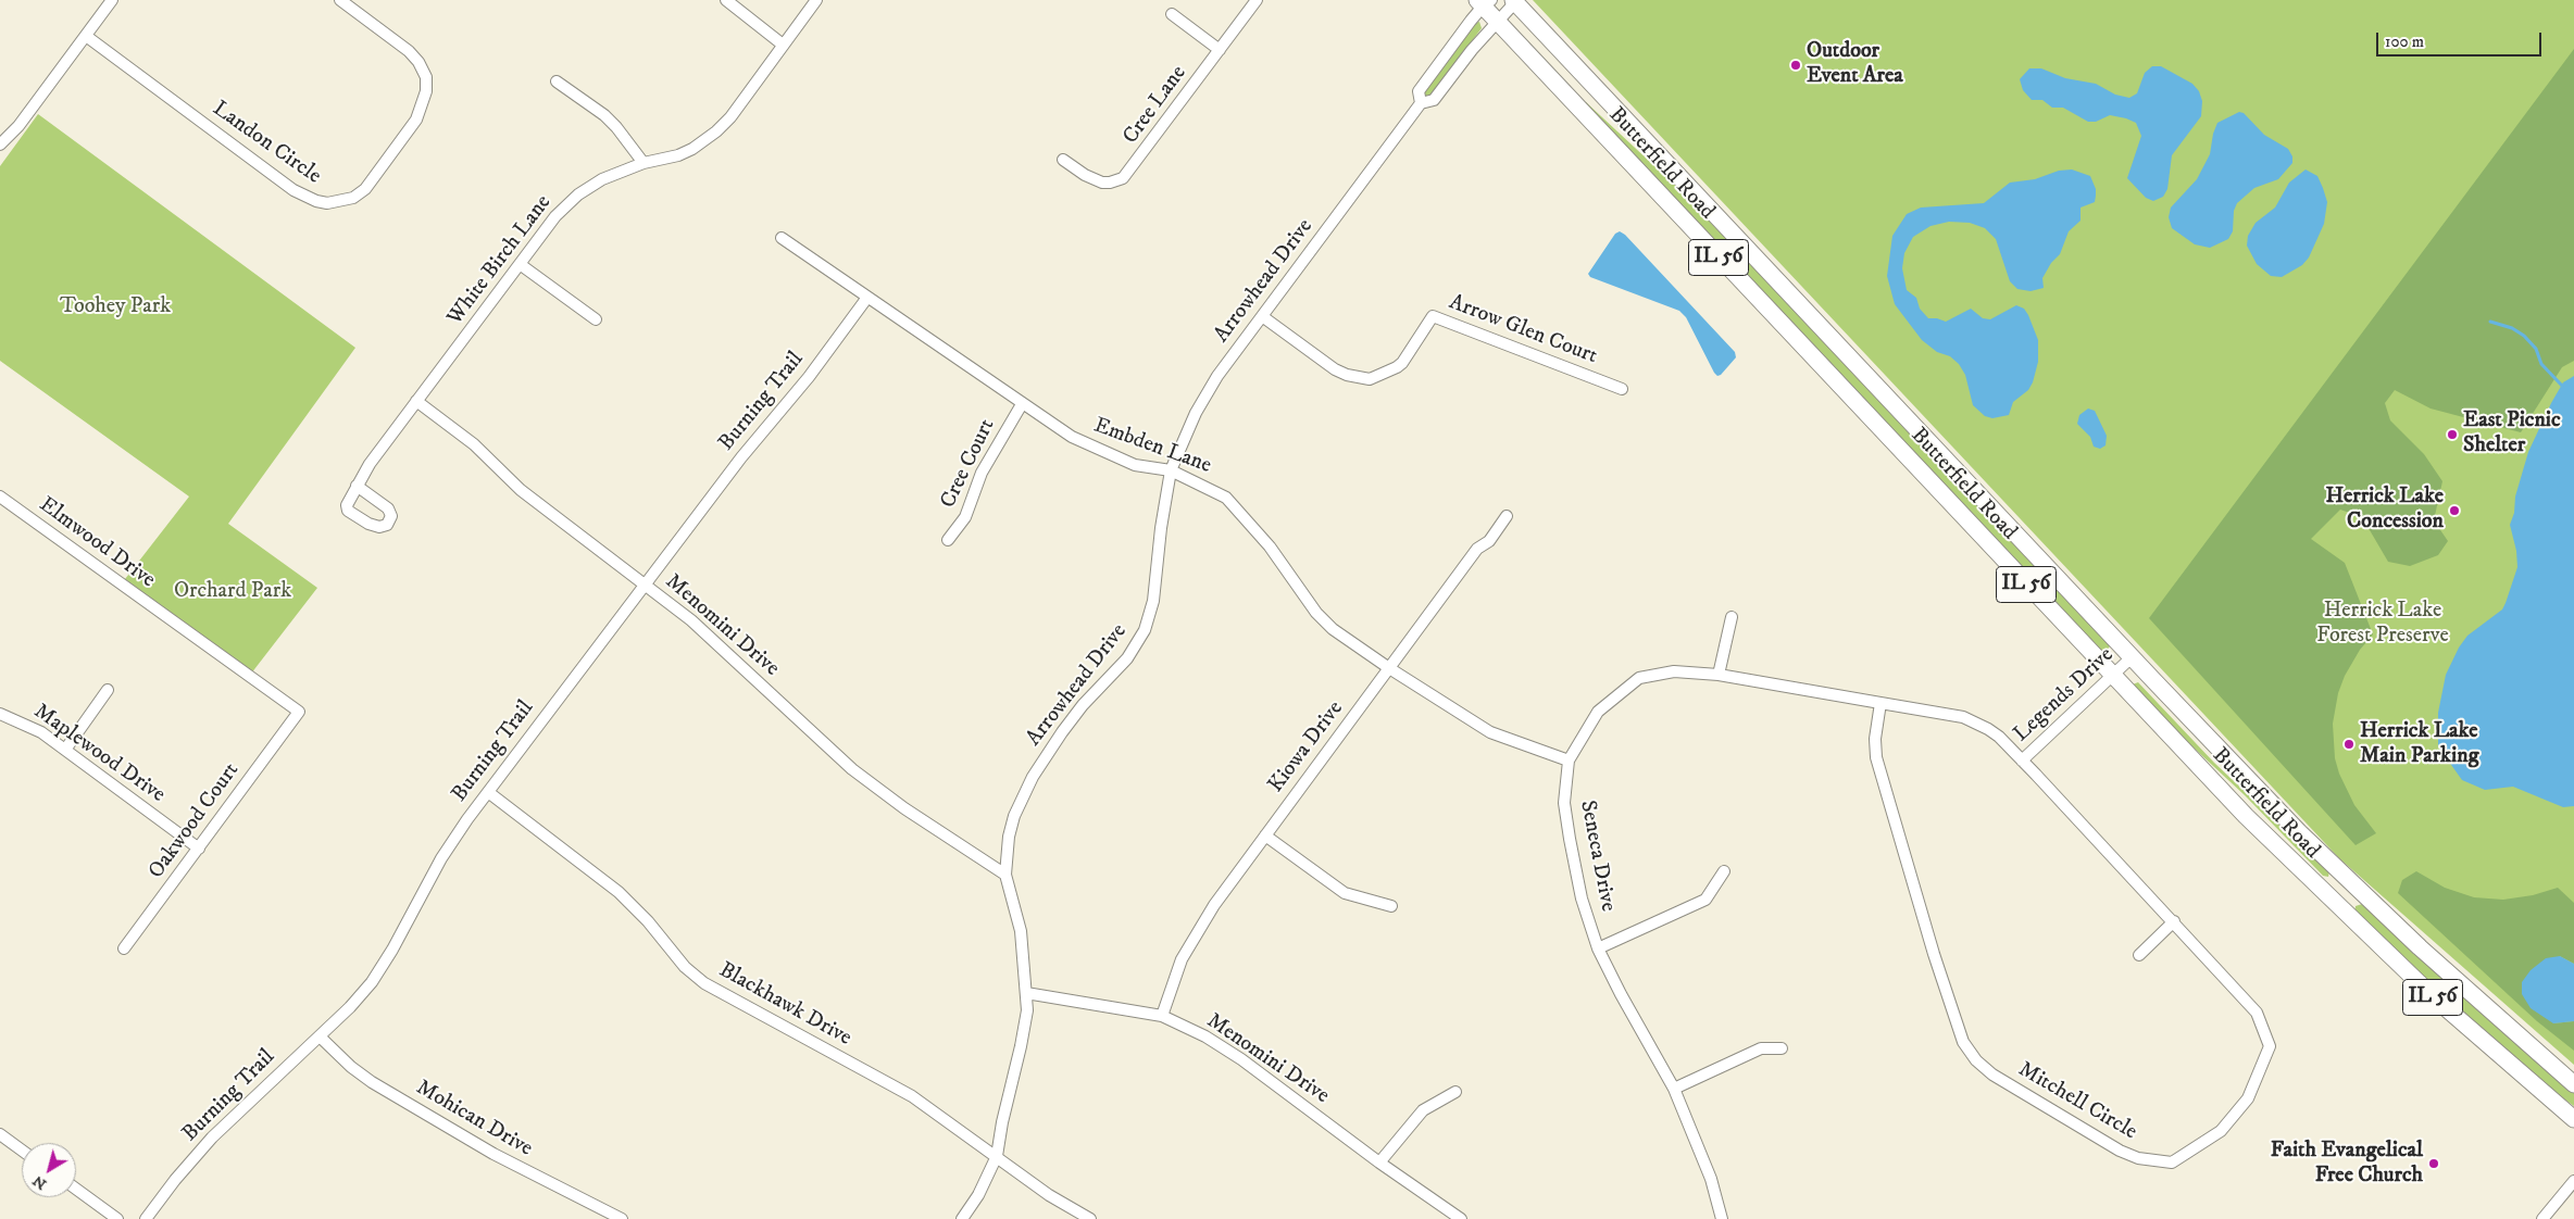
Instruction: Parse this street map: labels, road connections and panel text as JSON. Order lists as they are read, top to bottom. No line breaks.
{"streets":{"main road":["Butterfield Road","IL 56"],"street":["Cree Lane","Landon Circle","White Birch Lane","Arrowhead Drive","Arrow Glen Court","Burning Trail","Embden Lane","Cree Court","Elmwood Drive","Menomini Drive","Legends Drive","Kiowa Drive","Maplewood Drive","Oakwood Court","Seneca Drive","Blackhawk Drive","Mitchell Circle","Mohican Drive"]},"crossings":[["Butterfield Road","Arrowhead Drive"],["Butterfield Road","Legends Drive"],["White Birch Lane","Menomini Drive"],["Arrowhead Drive","Arrow Glen Court"],["Arrowhead Drive","Embden Lane"],["Arrowhead Drive","Menomini Drive"],["Arrowhead Drive","Blackhawk Drive"],["Burning Trail","Embden Lane"],["Burning Trail","Menomini Drive"],["Burning Trail","Blackhawk Drive"],["Burning Trail","Mohican Drive"],["Embden Lane","Cree Court"],["Embden Lane","Kiowa Drive"],["Embden Lane","Seneca Drive"],["Elmwood Drive","Oakwood Court"],["Menomini Drive","Kiowa Drive"],["Legends Drive","Mitchell Circle"],["Maplewood Drive","Oakwood Court"],["Seneca Drive","Mitchell Circle"]],"parks":["Toohey Park","Orchard Park","Herrick Lake Forest Preserve"],"places":["Outdoor Event Area","East Picnic Shelter","Herrick Lake Concession","Herrick Lake Main Parking","Faith Evangelical Free Church"],"scale_bar":"100 m","north":"bottom left"}
